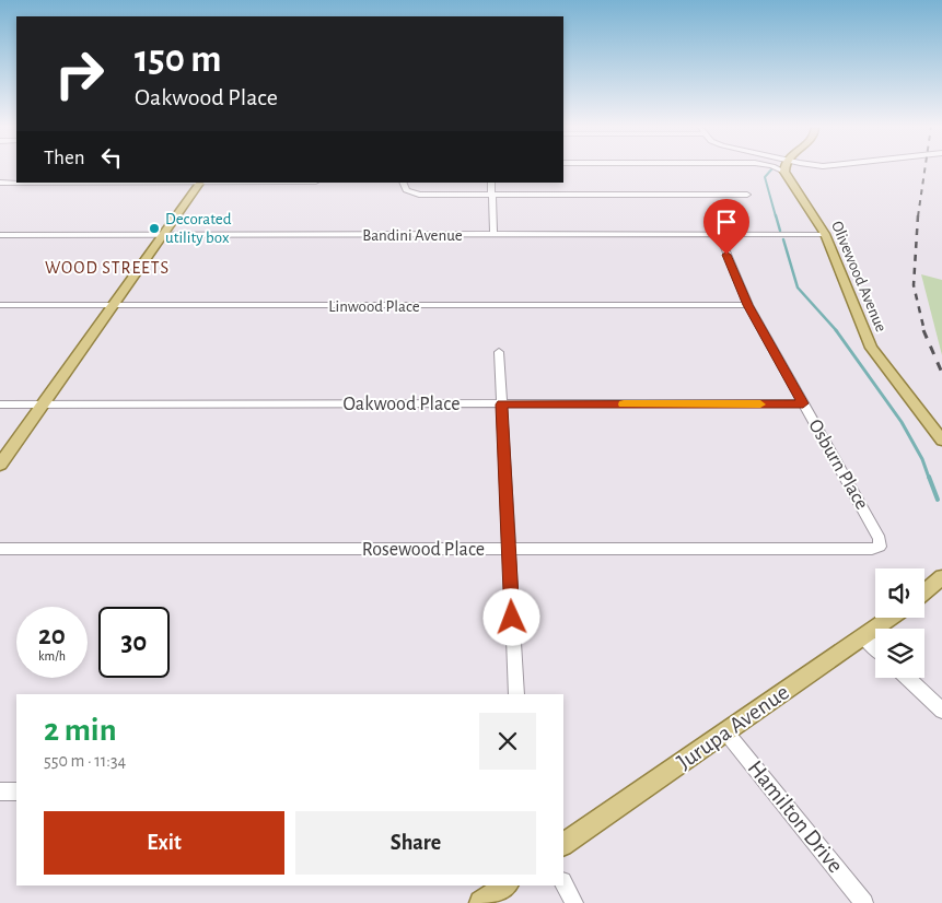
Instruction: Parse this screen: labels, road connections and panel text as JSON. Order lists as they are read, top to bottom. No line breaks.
{"streets":{"main road":["Olivewood Avenue","Jurupa Avenue"],"street":["Bandini Avenue","Linwood Place","Oakwood Place","Osburn Place","Rosewood Place","Hamilton Drive"]},"crossings":[["Bandini Avenue","Olivewood Avenue"],["Bandini Avenue","Osburn Place"],["Linwood Place","Osburn Place"],["Oakwood Place","Osburn Place"],["Osburn Place","Rosewood Place"],["Jurupa Avenue","Hamilton Drive"]],"districts":["WOOD STREETS"],"places":["Decorated utility box"],"page":{"turn":["150 m","Oakwood Place"],"then":"Then","speed":"20 km/h","limit":"30","heading":["2 min","550 m · 11:34"],"buttons":["Exit","Share"]}}
